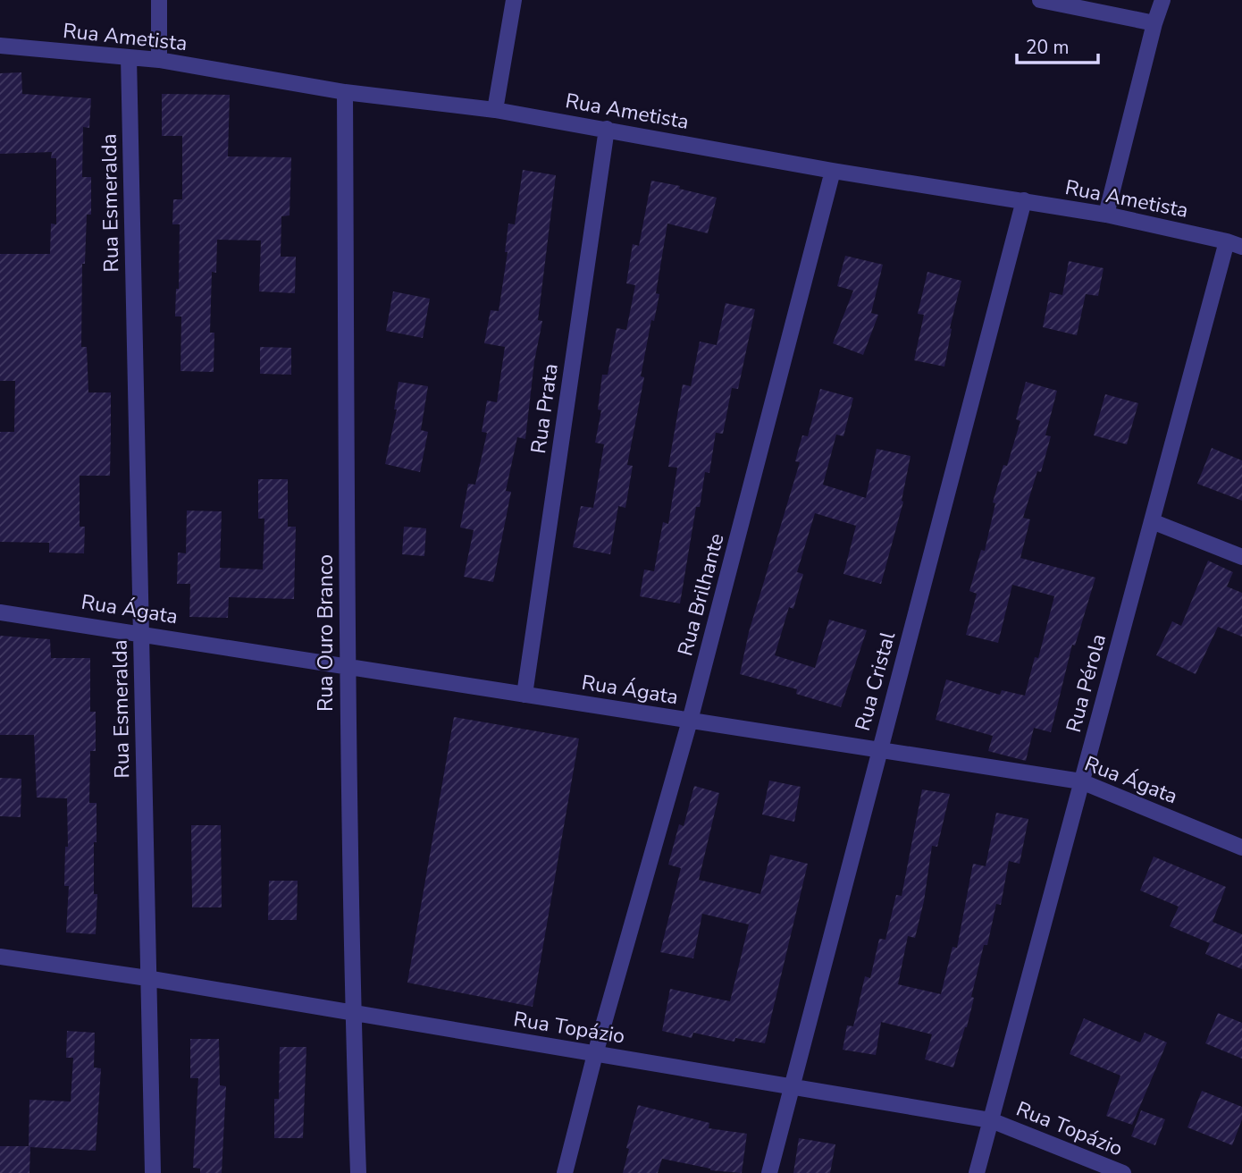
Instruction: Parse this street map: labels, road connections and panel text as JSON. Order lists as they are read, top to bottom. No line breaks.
{"streets":{"street":["Rua Ametista","Rua Esmeralda","Rua Prata","Rua Brilhante","Rua Ágata","Rua Ouro Branco","Rua Cristal","Rua Pérola","Rua Topázio"]},"crossings":[["Rua Ametista","Rua Esmeralda"],["Rua Ametista","Rua Prata"],["Rua Ametista","Rua Brilhante"],["Rua Ametista","Rua Ouro Branco"],["Rua Ametista","Rua Cristal"],["Rua Ametista","Rua Pérola"],["Rua Esmeralda","Rua Ágata"],["Rua Esmeralda","Rua Topázio"],["Rua Prata","Rua Ágata"],["Rua Brilhante","Rua Ágata"],["Rua Brilhante","Rua Topázio"],["Rua Ágata","Rua Ouro Branco"],["Rua Ágata","Rua Cristal"],["Rua Ágata","Rua Pérola"],["Rua Ouro Branco","Rua Topázio"],["Rua Cristal","Rua Topázio"],["Rua Pérola","Rua Topázio"]],"scale_bar":"20 m"}
